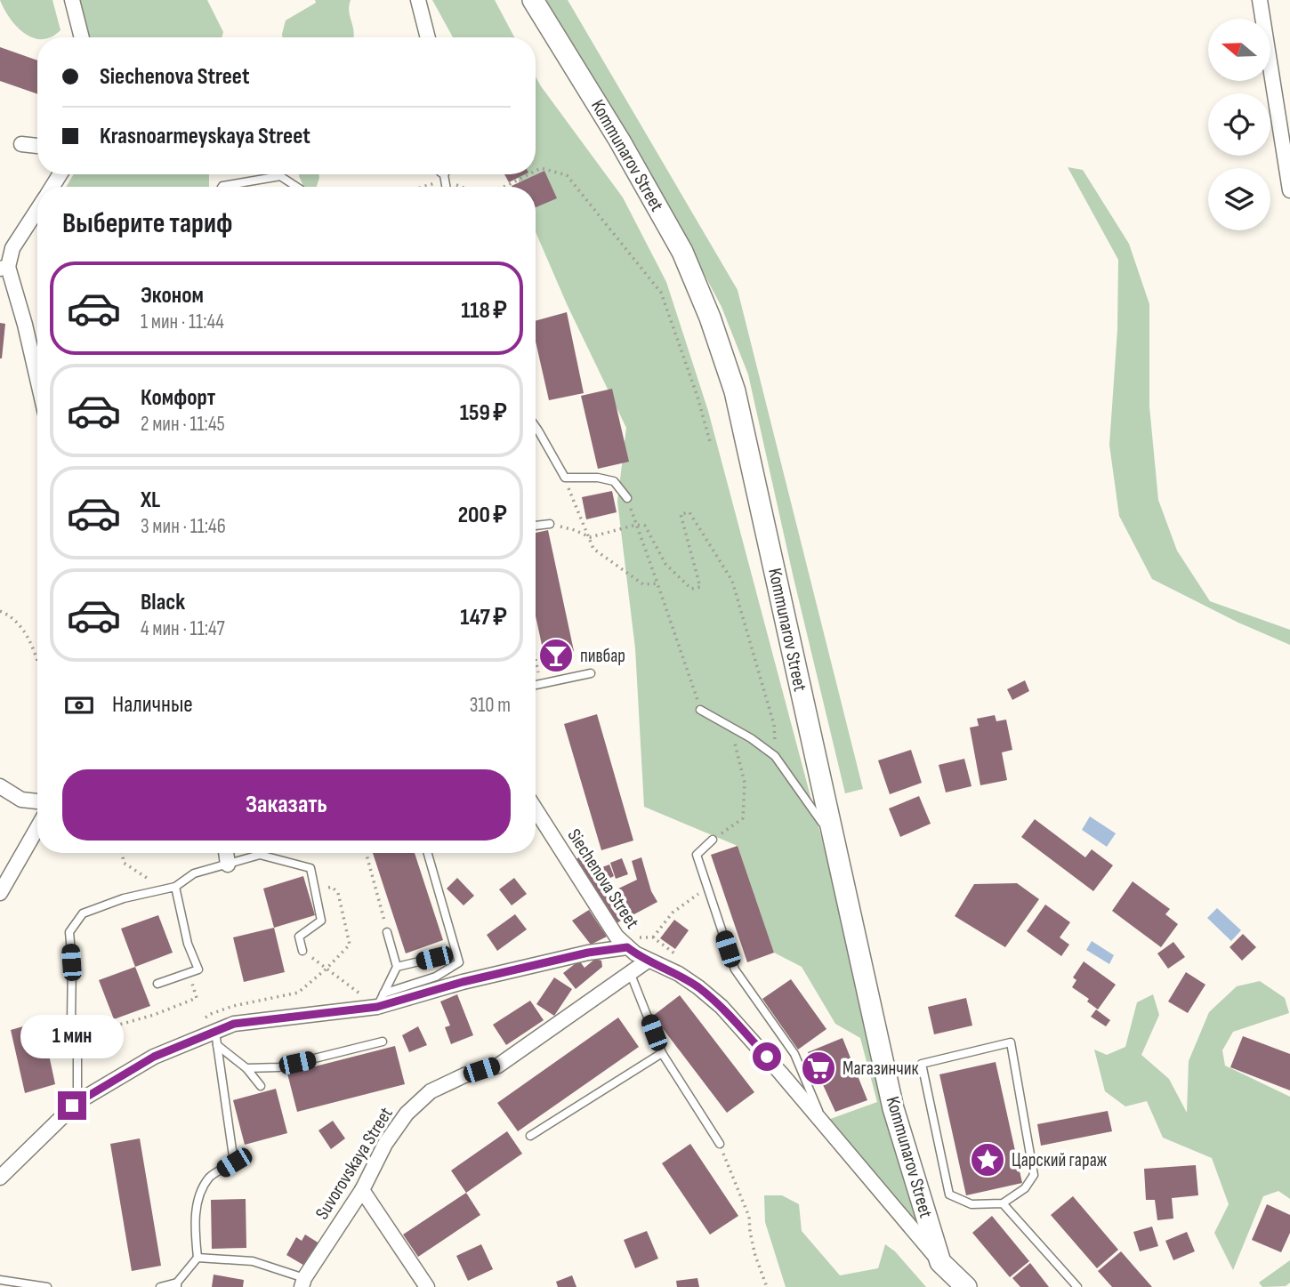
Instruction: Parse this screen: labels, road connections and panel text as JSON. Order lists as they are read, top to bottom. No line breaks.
{"streets":{"main road":["Kommunarov Street"],"street":["Siechenova Street","Suvorovskaya Street"]},"crossings":[["Kommunarov Street","Siechenova Street"],["Siechenova Street","Suvorovskaya Street"]],"places":{"bar":["пивбар"],"supermarket":["Магазинчик"],"place":["Царский гараж"]},"north":"left","page":{"banner":["Siechenova Street","Krasnoarmeyskaya Street"],"heading":"Выберите тариф","list":[{"name":"Эконом","note":"1 мин · 11:44","value":"118 ₽"},{"name":"Комфорт","note":"2 мин · 11:45","value":"159 ₽"},{"name":"XL","note":"3 мин · 11:46","value":"200 ₽"},{"name":"Black","note":"4 мин · 11:47","value":"147 ₽"}],"pay":["Наличные","310 m"],"buttons":"Заказать","bubble":"1 мин"}}
